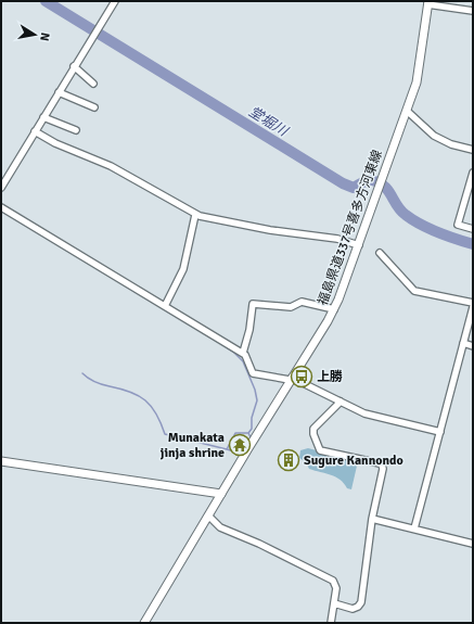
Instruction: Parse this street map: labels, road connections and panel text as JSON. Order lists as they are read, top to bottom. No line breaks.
{"streets":{"main road":["福島県道337号喜多方河東線"]},"water":["堂堀川"],"places":{"bus stop":["上勝"],"temple":["Munakata jinja shrine"],"building":["Sugure Kannondo"]},"north":"right"}
